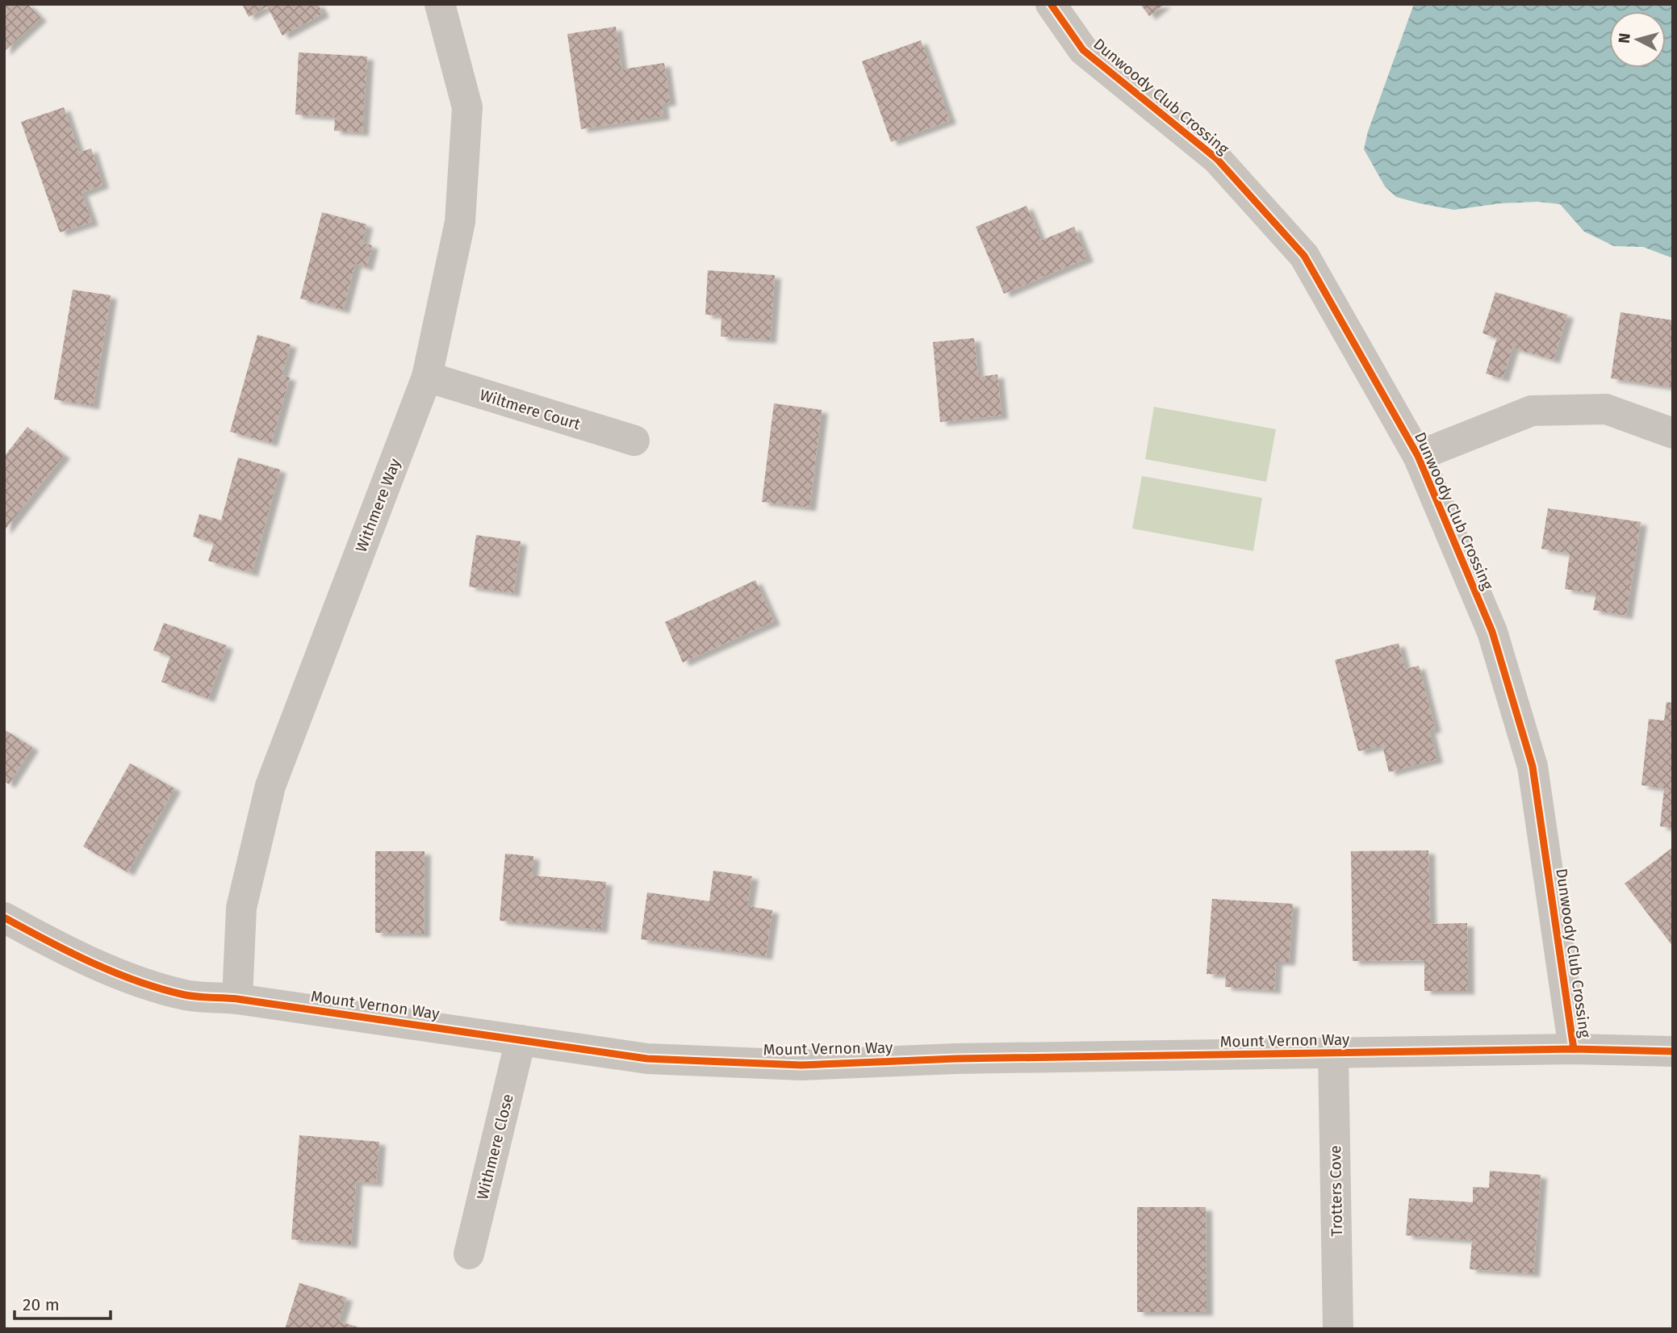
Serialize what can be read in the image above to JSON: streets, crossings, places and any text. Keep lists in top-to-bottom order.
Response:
{
  "streets": {
    "street": [
      "Dunwoody Club Crossing",
      "Wiltmere Court",
      "Withmere Way",
      "Mount Vernon Way",
      "Withmere Close",
      "Trotters Cove"
    ]
  },
  "crossings": [
    ["Dunwoody Club Crossing", "Mount Vernon Way"],
    ["Wiltmere Court", "Withmere Way"],
    ["Withmere Way", "Mount Vernon Way"],
    ["Mount Vernon Way", "Withmere Close"],
    ["Mount Vernon Way", "Trotters Cove"]
  ],
  "scale_bar": "20 m",
  "north": "left"
}
